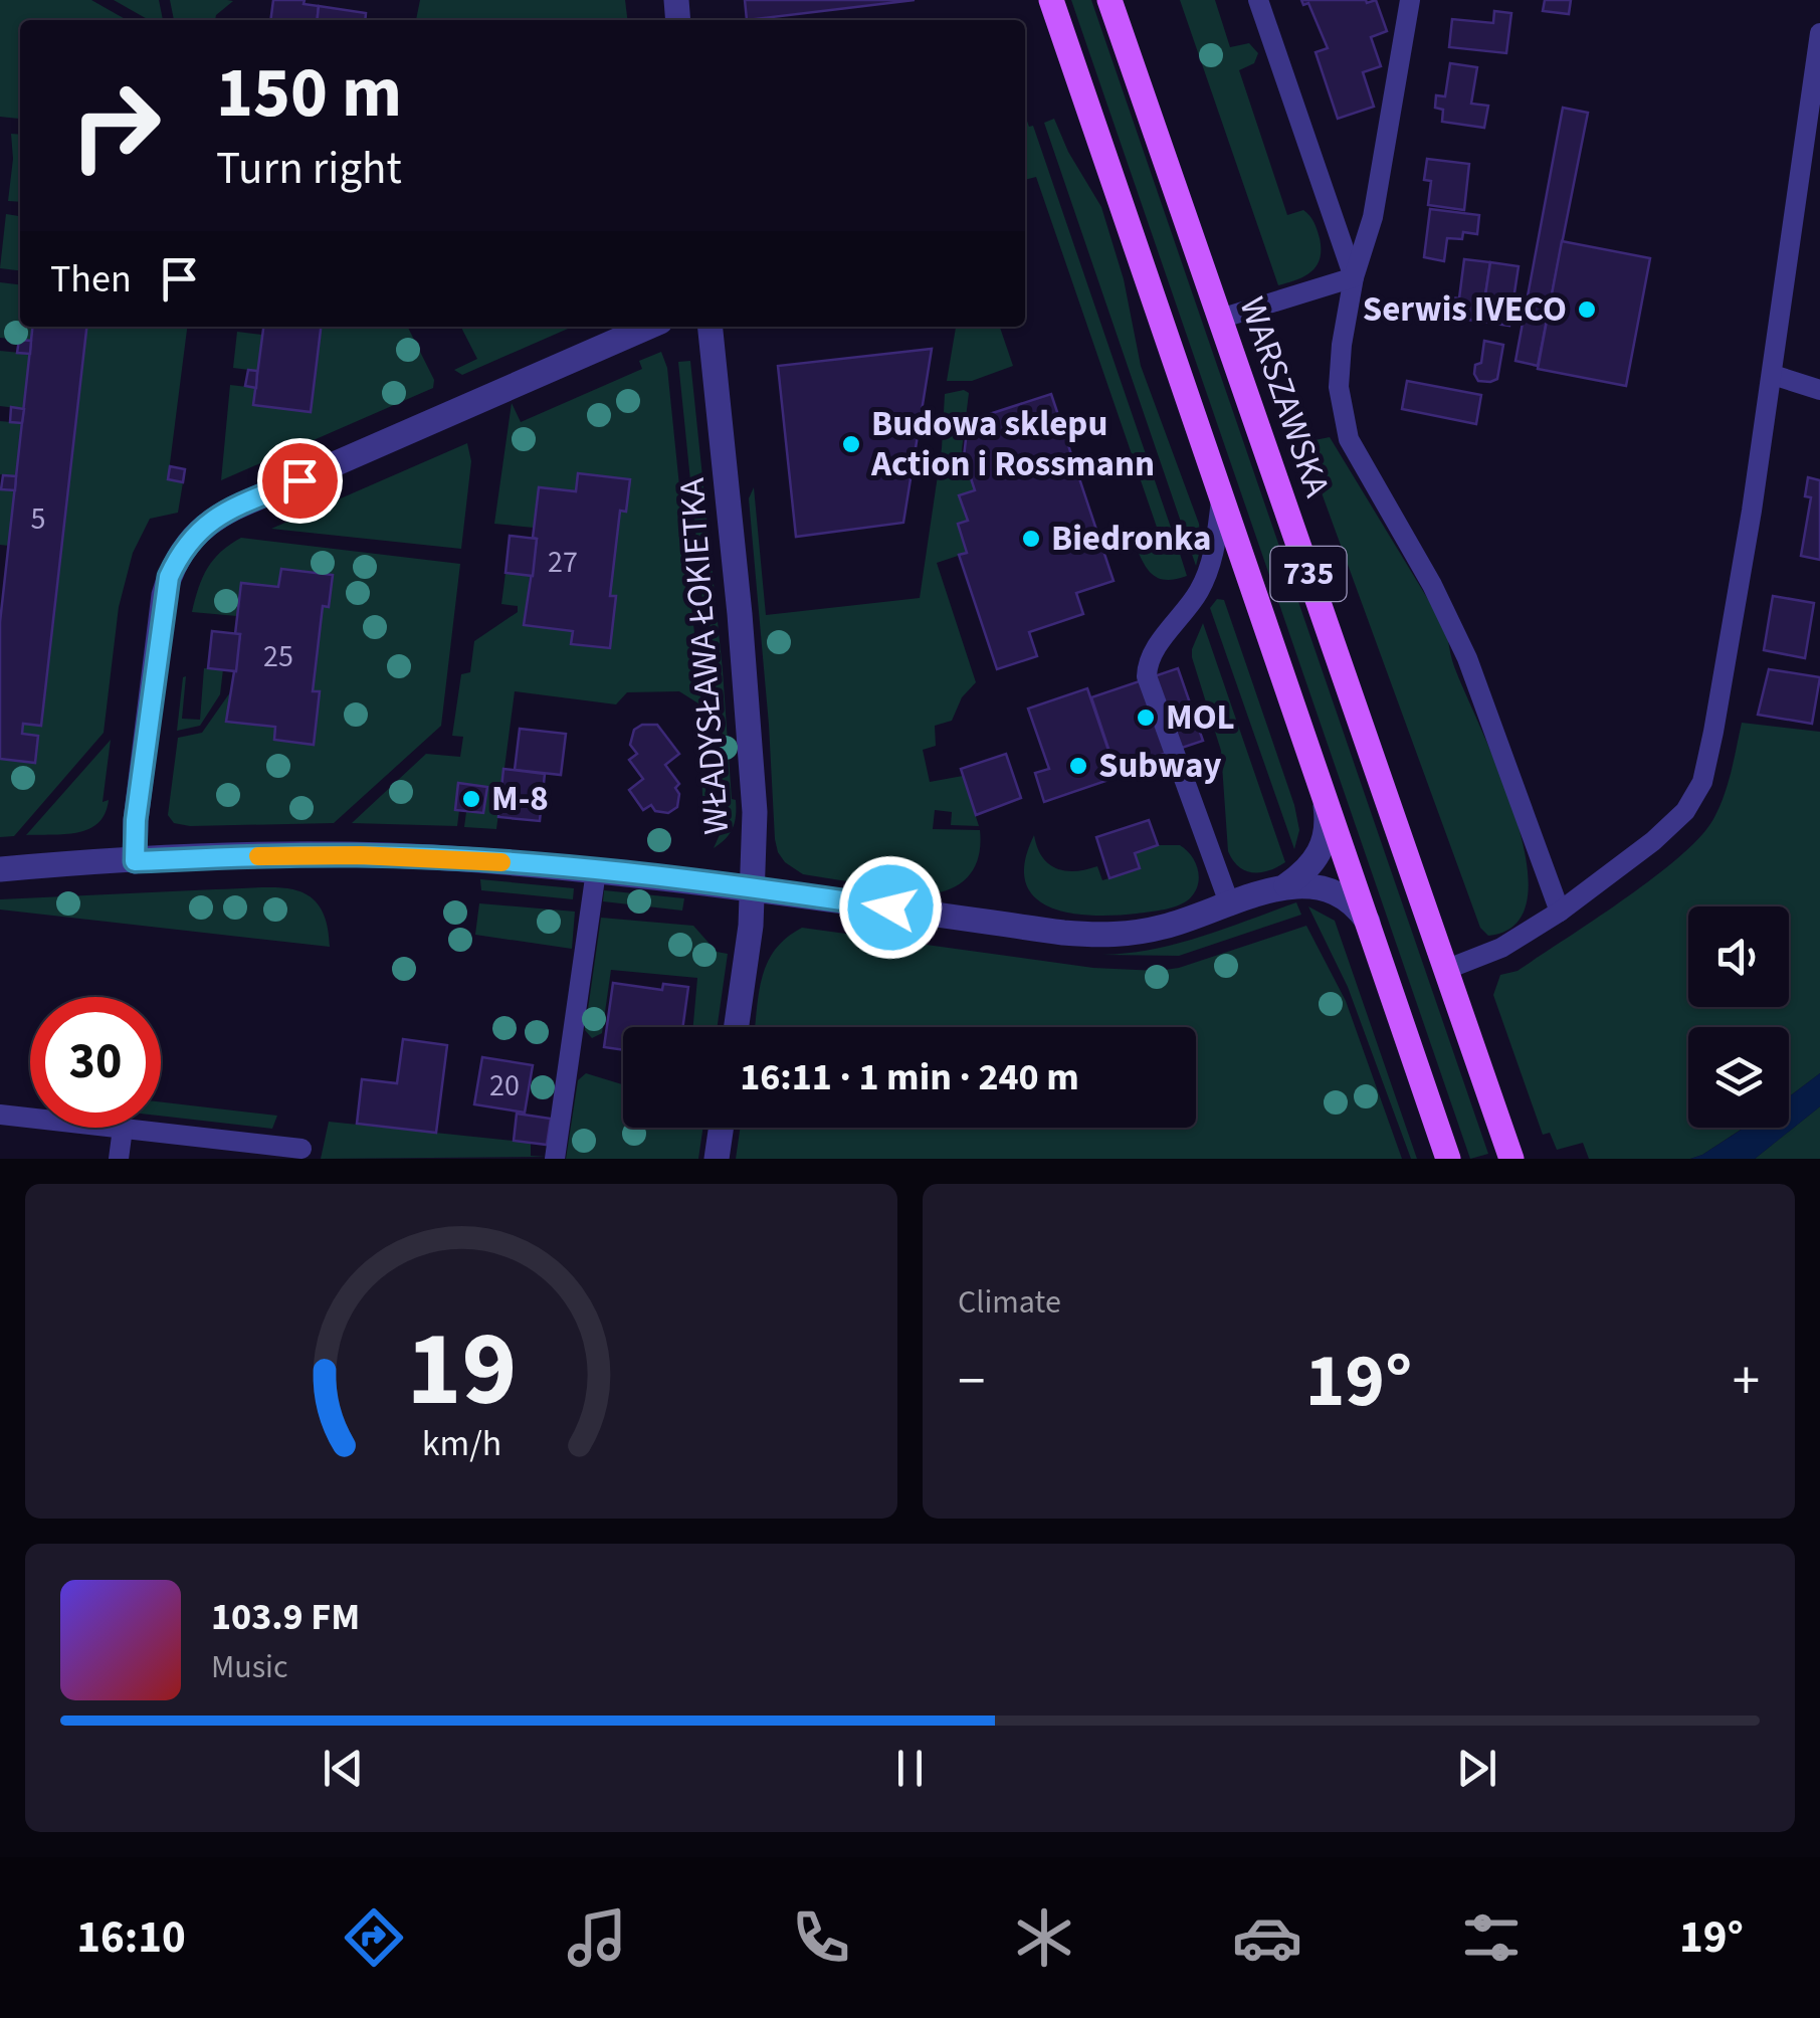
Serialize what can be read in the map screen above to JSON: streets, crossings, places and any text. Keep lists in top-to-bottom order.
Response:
{
  "streets": {
    "main road": ["WARSZAWSKA", "735"],
    "street": ["WŁADYSŁAWA ŁOKIETKA"]
  },
  "places": [
    "Serwis IVECO",
    "Budowa sklepu Action i Rossmann",
    "Biedronka",
    "MOL",
    "Subway",
    "M-8"
  ],
  "house_numbers": [
    "5",
    "27",
    "25",
    "20"
  ],
  "page": {
    "turn": ["150 m", "Turn right"],
    "then": "Then",
    "limit": "30",
    "trip": "16:11 · 1 min · 240 m",
    "tile": "Climate",
    "heat": ["−", "19°", "+"],
    "song": ["103.9 FM", "Music"],
    "tabs": ["16:10", "19°"],
    "gauge": ["19", "km/h"]
  }
}
